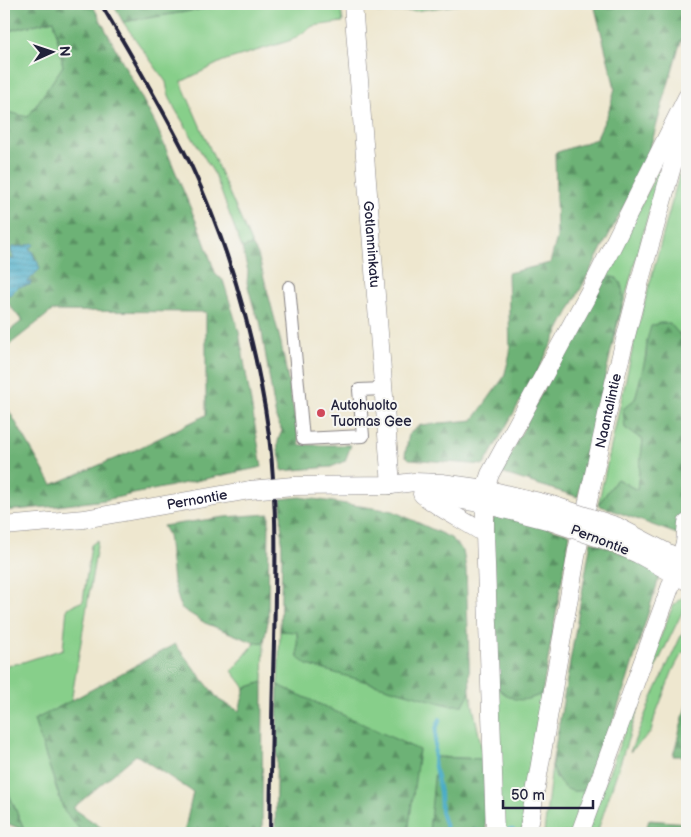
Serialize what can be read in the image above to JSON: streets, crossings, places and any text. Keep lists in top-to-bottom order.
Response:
{
  "streets": {
    "main road": ["Gotlanninkatu", "Naantalintie", "Pernontie"]
  },
  "crossings": [
    ["Gotlanninkatu", "Pernontie"]
  ],
  "places": ["Autohuolto Tuomas Gee"],
  "scale_bar": "50 m",
  "north": "right"
}
